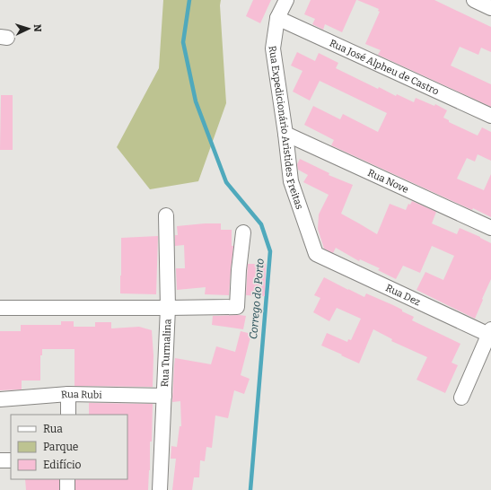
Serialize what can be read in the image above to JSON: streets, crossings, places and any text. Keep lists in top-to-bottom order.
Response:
{
  "streets": {
    "street": [
      "Rua José Alpheu de Castro",
      "Rua Expedicionário Aristides Freitas",
      "Rua Nove",
      "Rua Dez",
      "Rua Turmalina",
      "Rua Rubi"
    ]
  },
  "crossings": [
    ["Rua José Alpheu de Castro", "Rua Expedicionário Aristides Freitas"],
    ["Rua Expedicionário Aristides Freitas", "Rua Nove"],
    ["Rua Expedicionário Aristides Freitas", "Rua Dez"],
    ["Rua Turmalina", "Rua Rubi"]
  ],
  "water": ["Corrego do Porto"],
  "legend": ["Rua", "Parque", "Edifício"],
  "north": "right"
}
